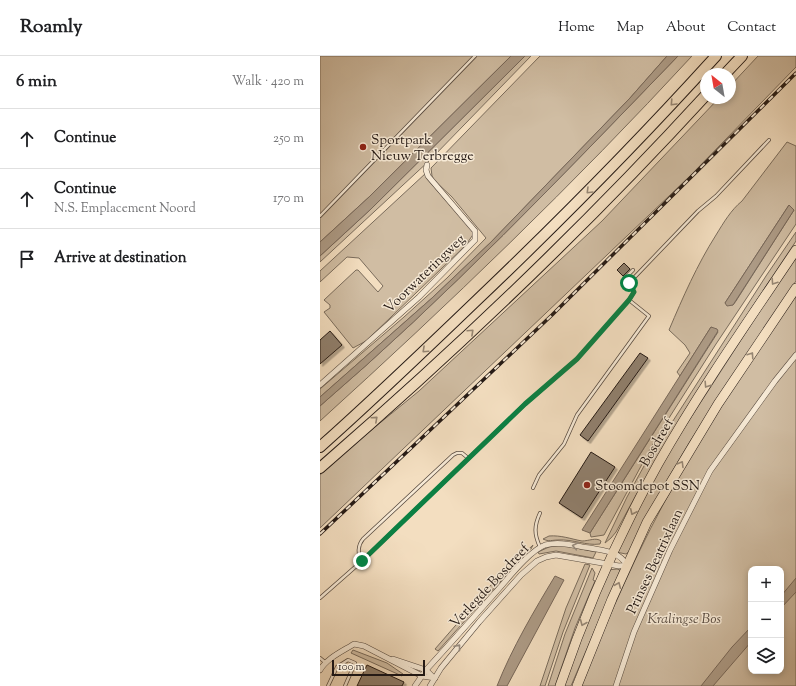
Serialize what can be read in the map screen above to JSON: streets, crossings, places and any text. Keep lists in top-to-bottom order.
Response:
{
  "streets": {
    "highway": ["Bosdreef"],
    "street": ["Voorwateringweg", "Prinses Beatrixlaan", "Verlegde Bosdreef"]
  },
  "crossings": [
    ["Bosdreef", "Verlegde Bosdreef"]
  ],
  "parks": ["Kralingse Bos"],
  "places": ["Sportpark Nieuw Terbregge", "Stoomdepot SSN"],
  "scale_bar": "100 m",
  "north": "top left",
  "page": {
    "header": "Roamly",
    "nav": [
      "Home",
      "Map",
      "About",
      "Contact"
    ],
    "heading": ["6 min", "Walk · 420 m"],
    "list": [
      ["Continue", "250 m"],
      ["Continue", "N.S. Emplacement Noord", "170 m"],
      "Arrive at destination"
    ],
    "map_buttons": ["+", "−"],
    "scale": "100 m"
  }
}
